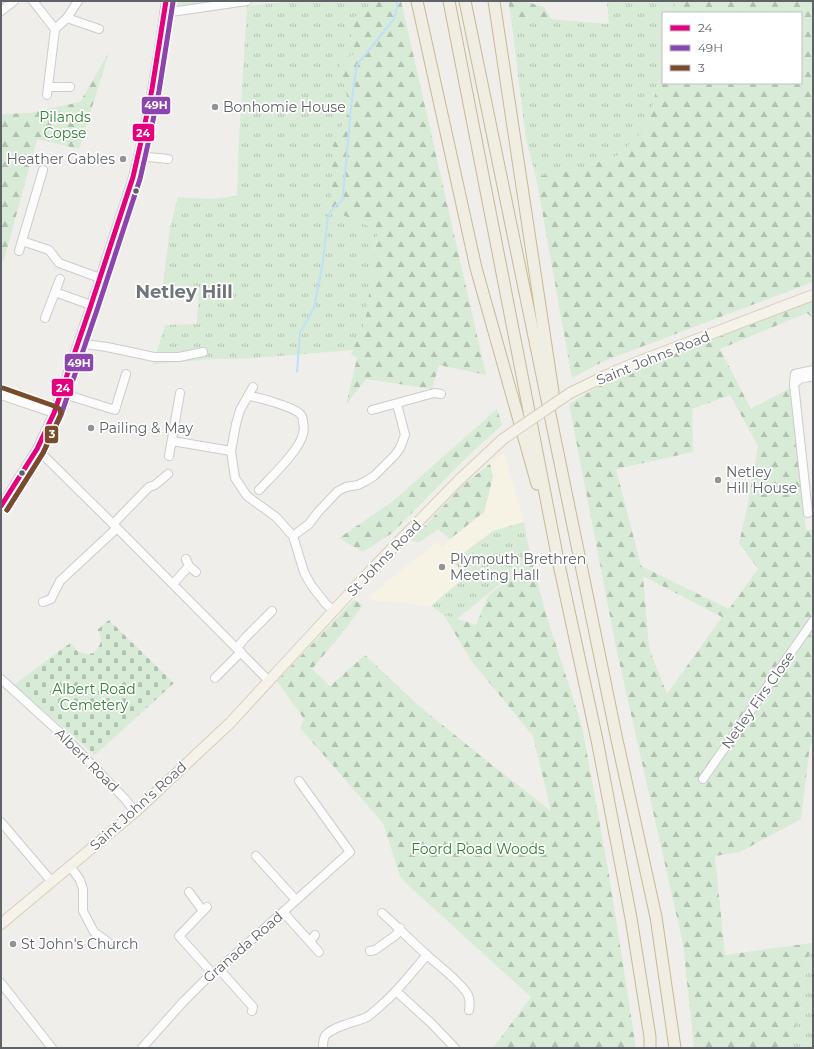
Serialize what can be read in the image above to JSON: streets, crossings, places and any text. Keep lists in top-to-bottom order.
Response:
{
  "streets": {
    "main road": ["Saint Johns Road", "St Johns Road", "Saint John's Road"],
    "street": ["Netley Firs Close", "Albert Road", "Granada Road"]
  },
  "crossings": [
    ["Saint Johns Road", "St Johns Road"],
    ["St Johns Road", "Saint John's Road"],
    ["Albert Road", "Saint John's Road"]
  ],
  "districts": ["Netley Hill"],
  "parks": ["Pilands Copse", "Albert Road Cemetery", "Foord Road Woods"],
  "places": [
    "Bonhomie House",
    "Heather Gables",
    "Pailing & May",
    "Netley Hill House",
    "Plymouth Brethren Meeting Hall",
    "St John's Church"
  ],
  "lines": ["transit line 24", "transit line 49H", "transit line 3"],
  "legend": ["24", "49H", "3"]
}
